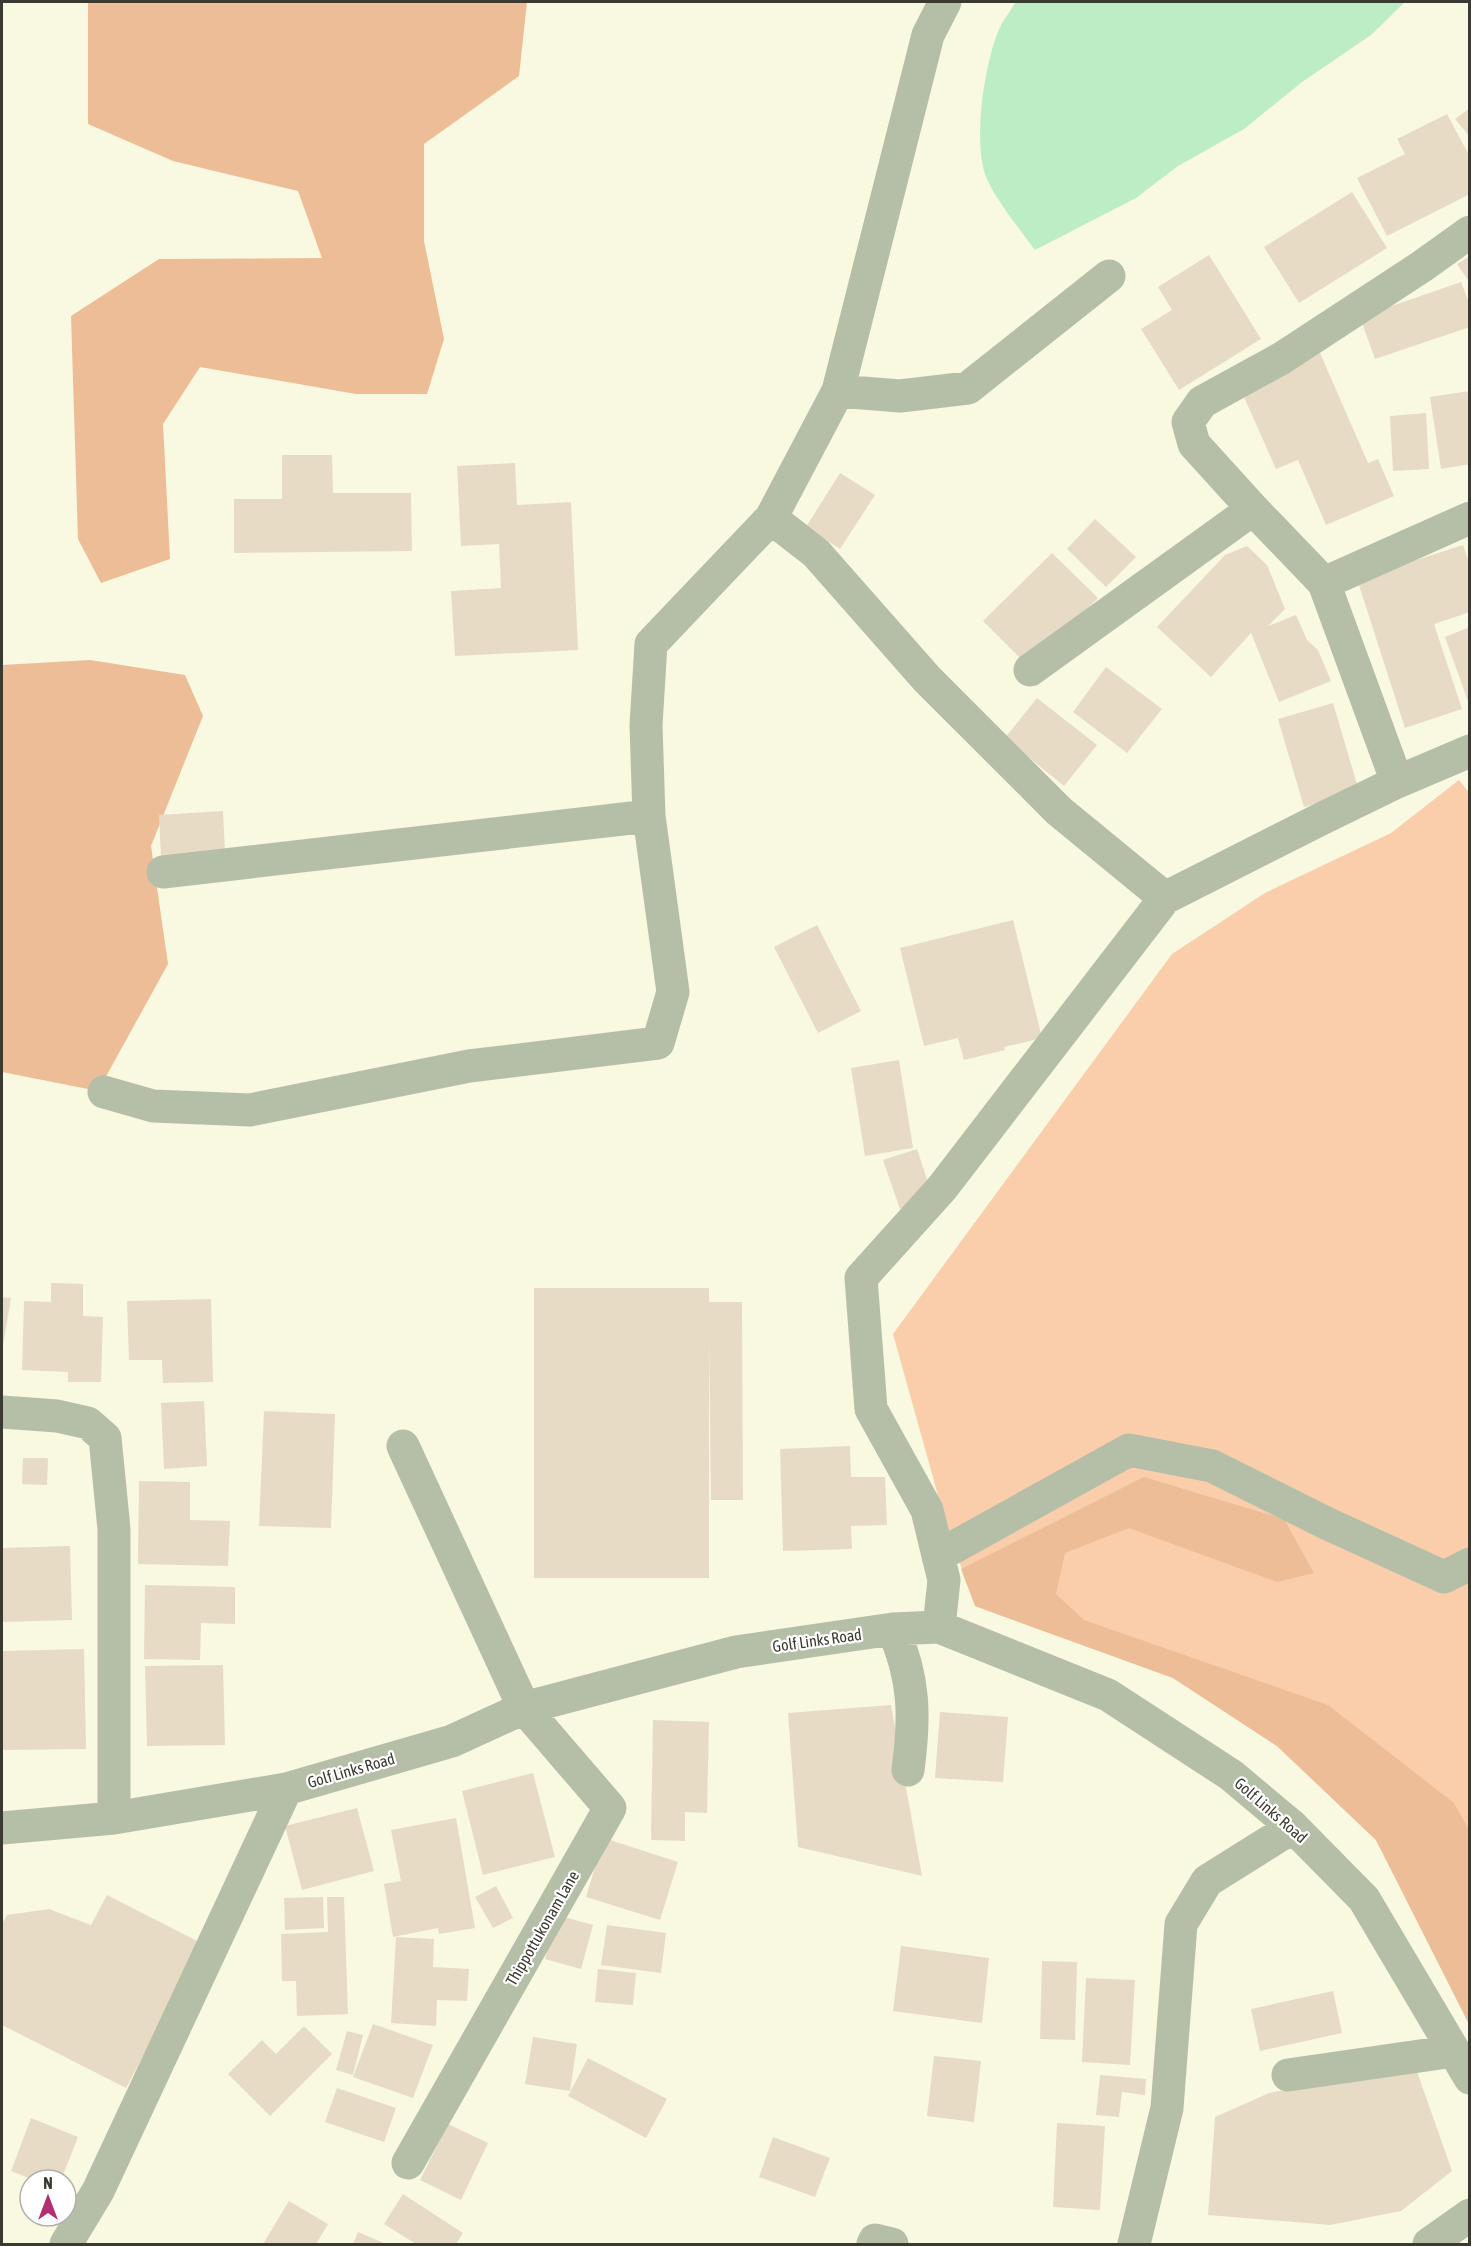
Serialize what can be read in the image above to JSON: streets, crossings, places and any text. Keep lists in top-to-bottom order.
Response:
{
  "streets": {
    "street": ["Golf Links Road", "Thippottukonam Lane"]
  },
  "crossings": [
    ["Golf Links Road", "Thippottukonam Lane"]
  ],
  "north": "top"
}
